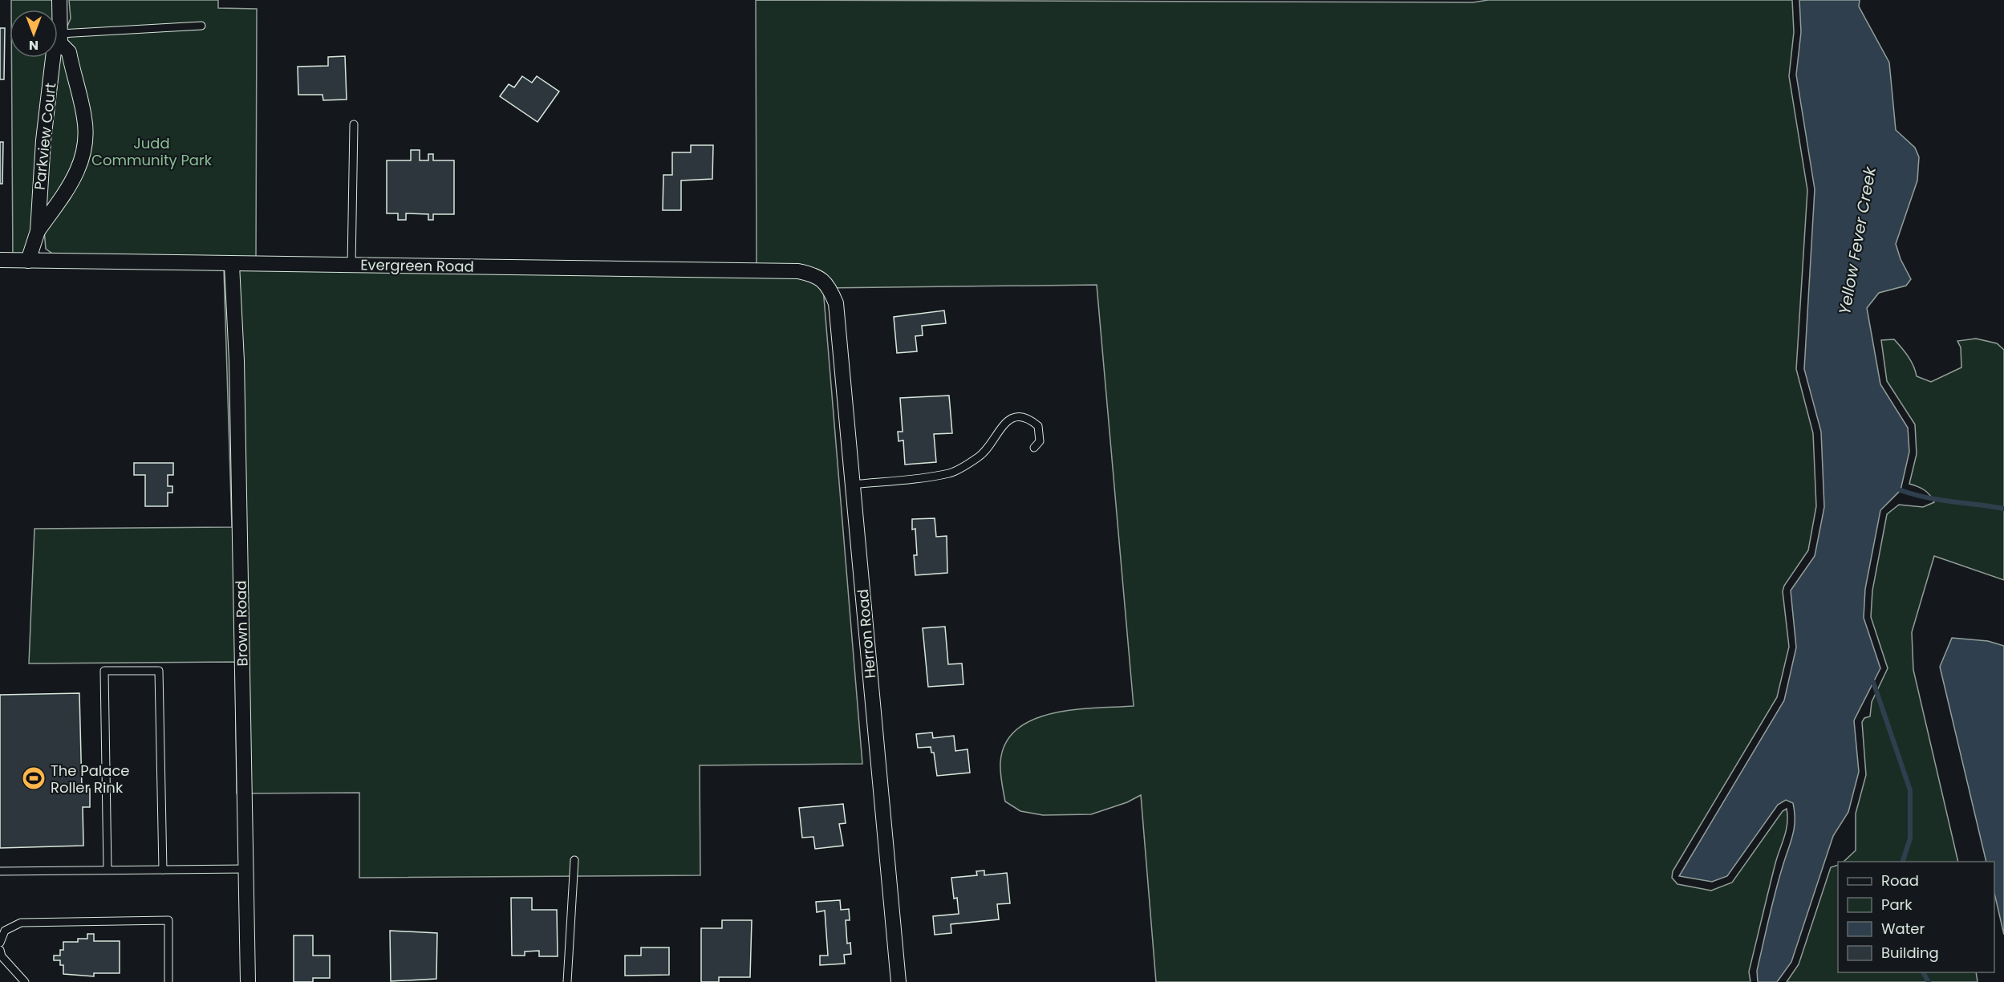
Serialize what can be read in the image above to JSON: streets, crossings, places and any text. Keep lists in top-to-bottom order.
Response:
{
  "streets": {
    "street": [
      "Parkview Court",
      "Evergreen Road",
      "Brown Road",
      "Herron Road"
    ]
  },
  "crossings": [
    ["Parkview Court", "Evergreen Road"],
    ["Evergreen Road", "Brown Road"],
    ["Evergreen Road", "Herron Road"]
  ],
  "water": ["Yellow Fever Creek"],
  "parks": ["Judd Community Park"],
  "places": {
    "sports": ["The Palace Roller Rink"]
  },
  "legend": [
    "Road",
    "Park",
    "Water",
    "Building"
  ],
  "north": "bottom"
}
